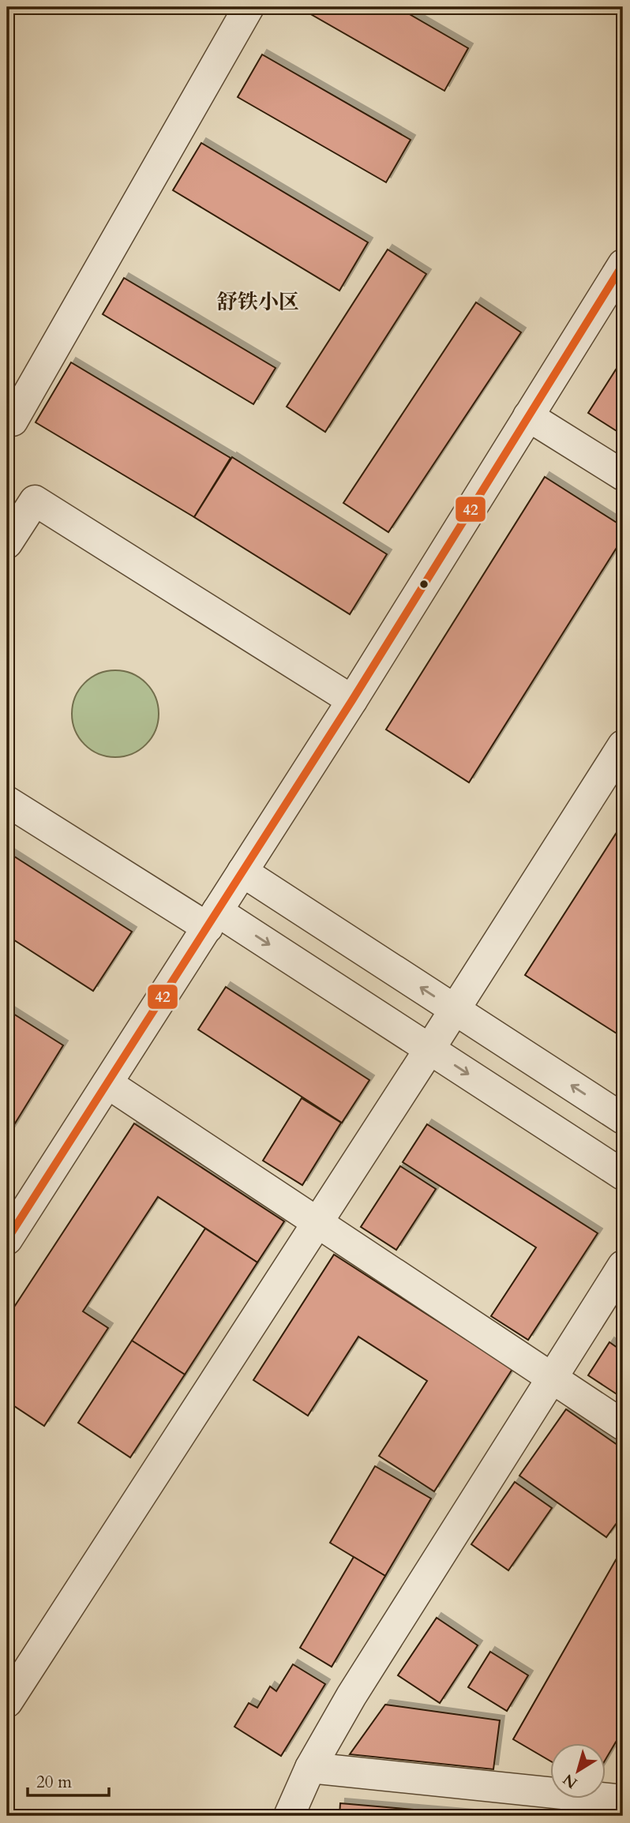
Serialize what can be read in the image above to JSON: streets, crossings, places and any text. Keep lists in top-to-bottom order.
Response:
{
  "districts": ["舒铁小区"],
  "lines": ["transit line 42"],
  "scale_bar": "20 m",
  "north": "bottom left"
}
